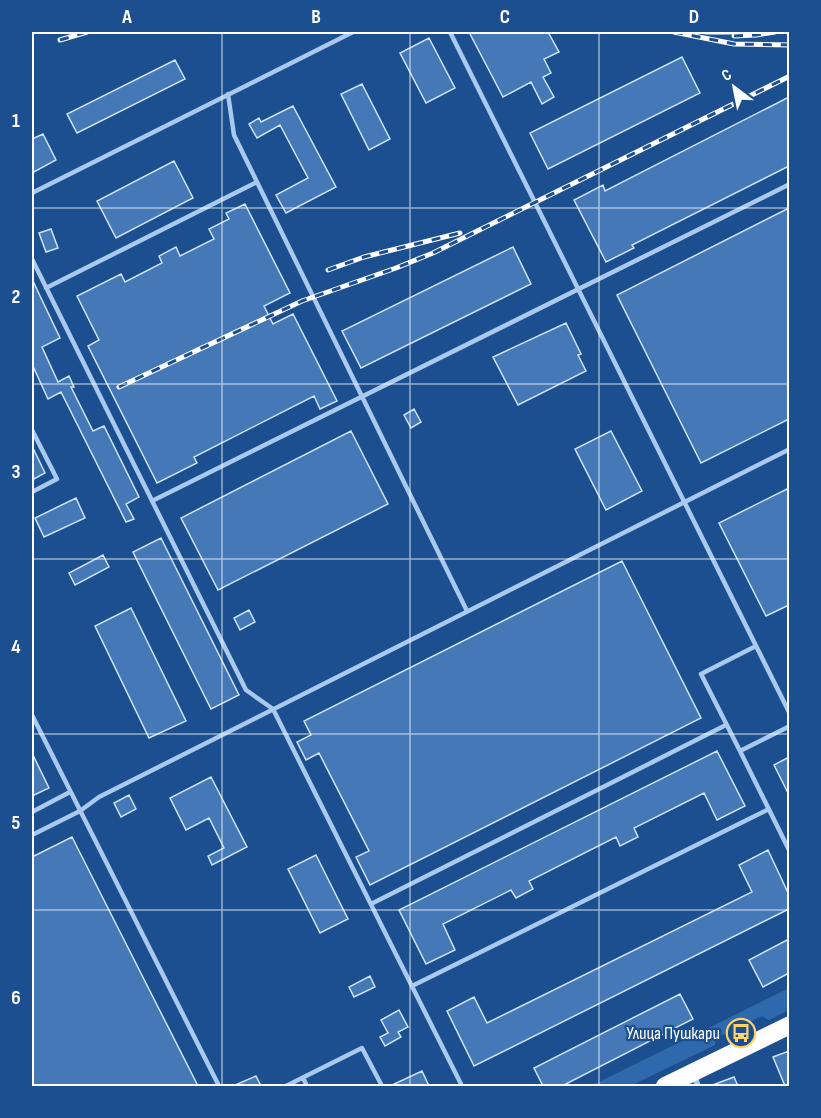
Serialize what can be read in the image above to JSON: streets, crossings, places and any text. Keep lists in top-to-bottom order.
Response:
{
  "places": {
    "bus stop": ["Улица Пушкари"]
  },
  "north": "top left",
  "grid": {
    "columns": [
      "A",
      "B",
      "C",
      "D"
    ],
    "rows": [
      "1",
      "2",
      "3",
      "4",
      "5",
      "6"
    ]
  }
}
